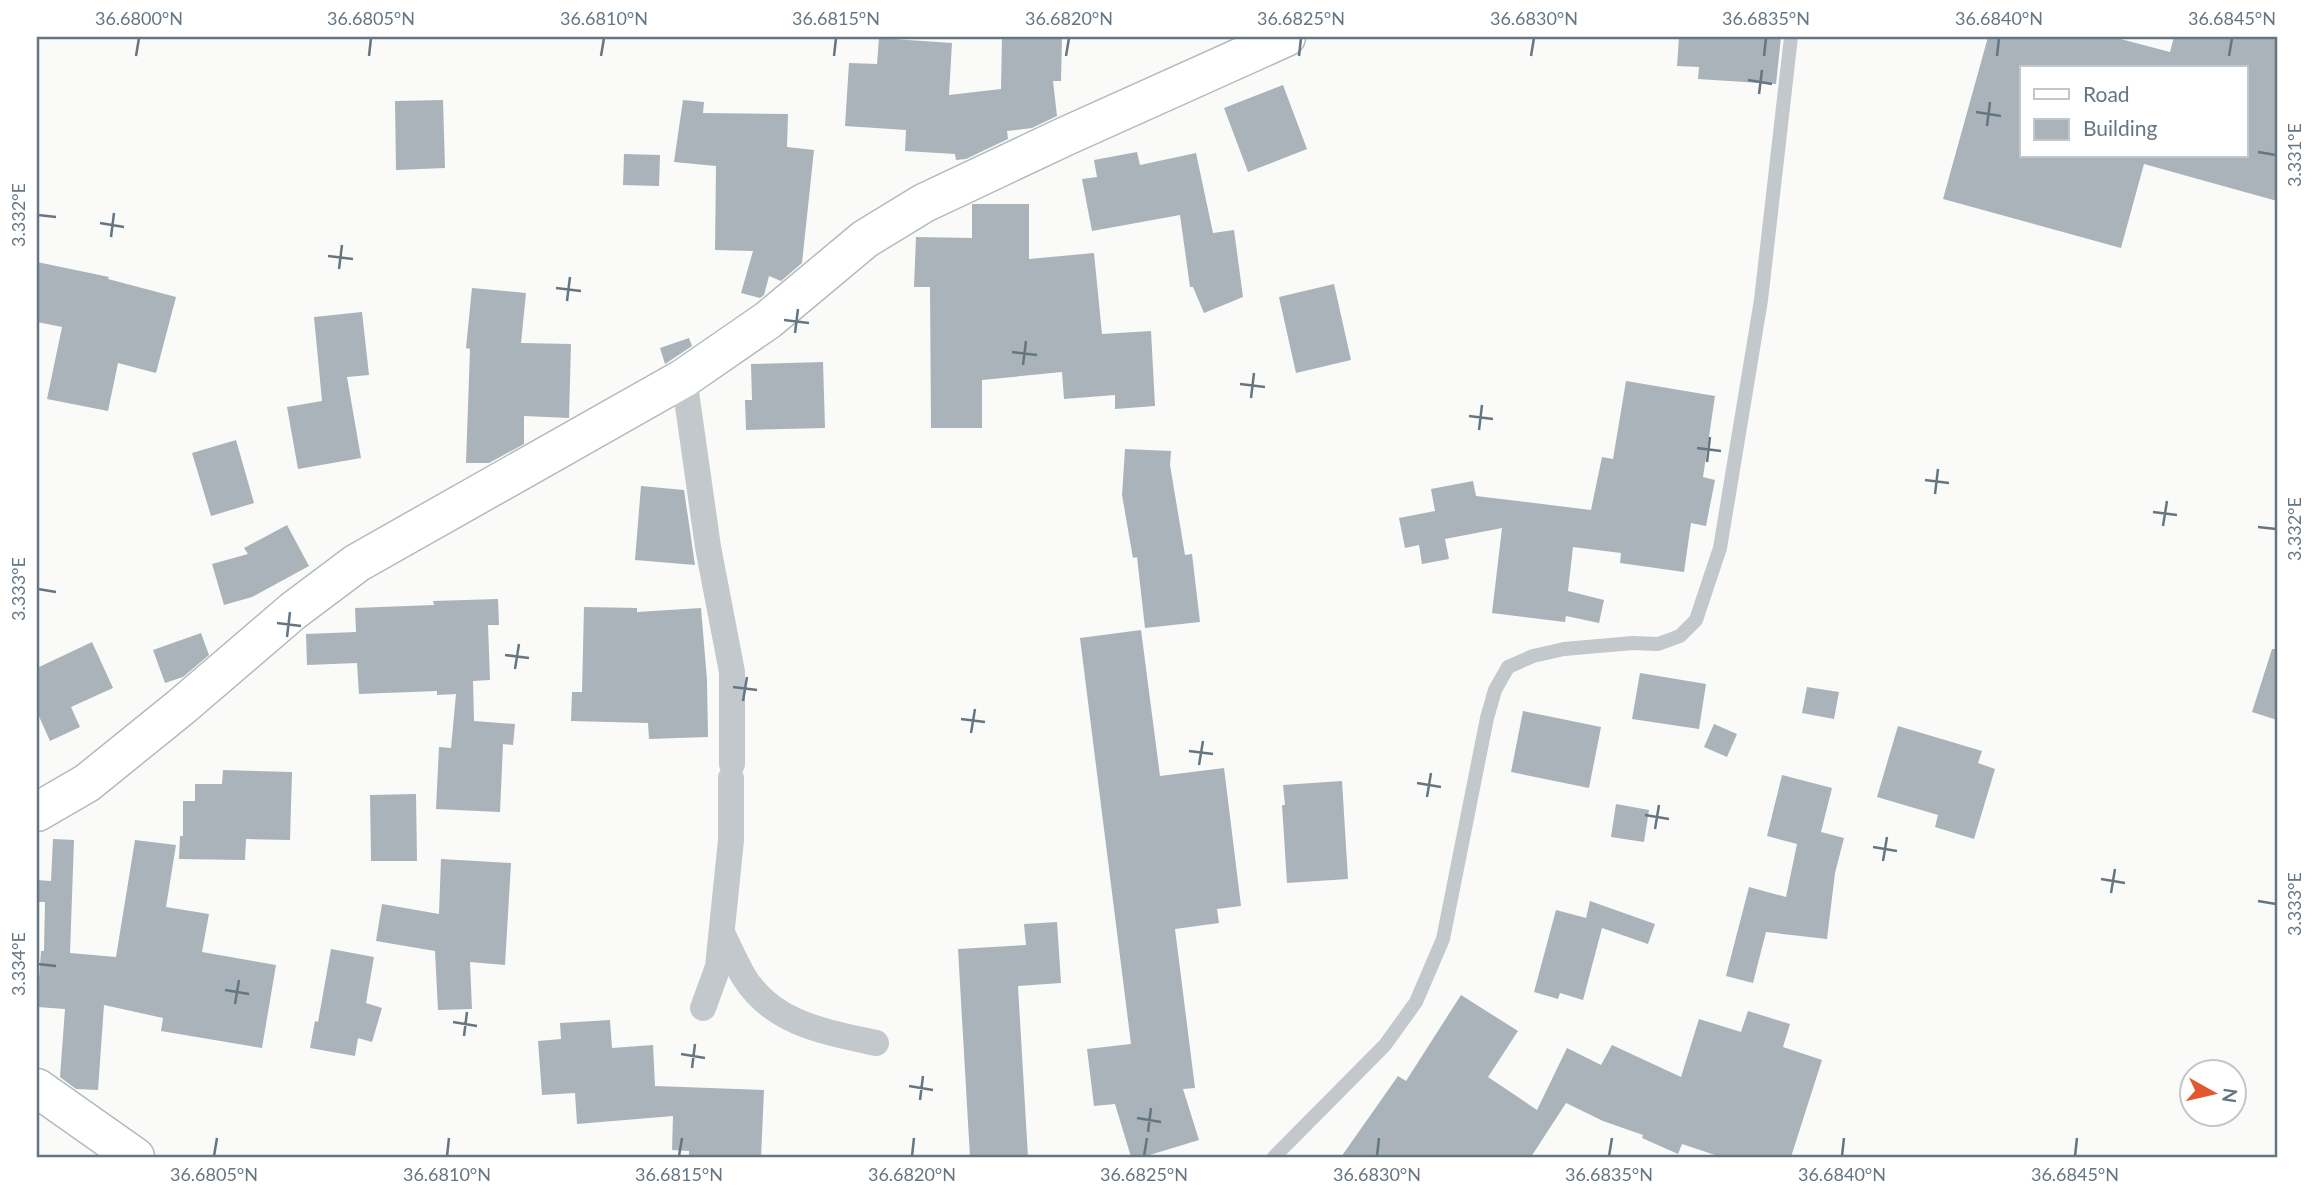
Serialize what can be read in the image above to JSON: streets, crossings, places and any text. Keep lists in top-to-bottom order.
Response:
{
  "legend": ["Road", "Building"],
  "north": "right",
  "coordinates": [
    "36.6800°N",
    "36.6805°N",
    "36.6810°N",
    "36.6815°N",
    "36.6820°N",
    "36.6825°N",
    "36.6830°N",
    "36.6835°N",
    "36.6840°N",
    "36.6845°N",
    "3.331°E",
    "3.332°E",
    "3.333°E",
    "3.334°E"
  ]
}
